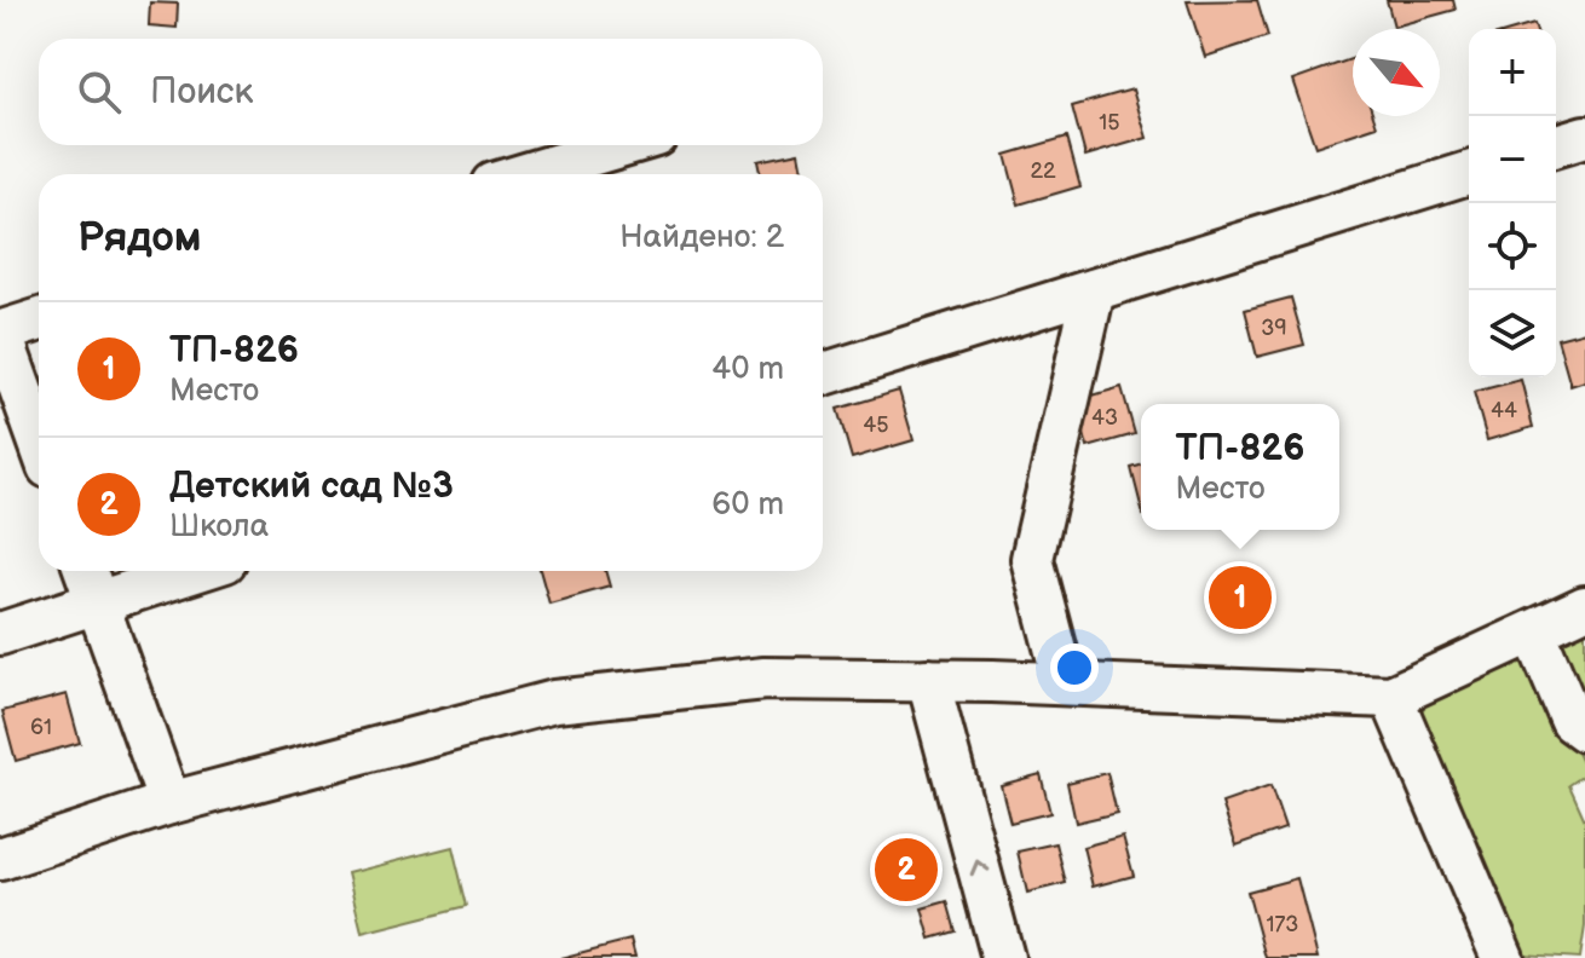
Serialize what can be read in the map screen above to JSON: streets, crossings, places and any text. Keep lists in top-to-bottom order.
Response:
{
  "house_numbers": [
    "15",
    "22",
    "39",
    "44",
    "43",
    "45",
    "61",
    "173"
  ],
  "north": "bottom right",
  "page": {
    "map_buttons": ["+", "−"],
    "search": "Поиск",
    "heading": ["Рядом", "Найдено: 2"],
    "list": [
      {
        "mark": "1",
        "name": "ТП-826",
        "note": "Место",
        "value": "40 m"
      },
      {
        "mark": "2",
        "name": "Детский сад №3",
        "note": "Школа",
        "value": "60 m"
      }
    ],
    "popup": ["ТП-826", "Место"],
    "pins": ["1", "2"]
  }
}
